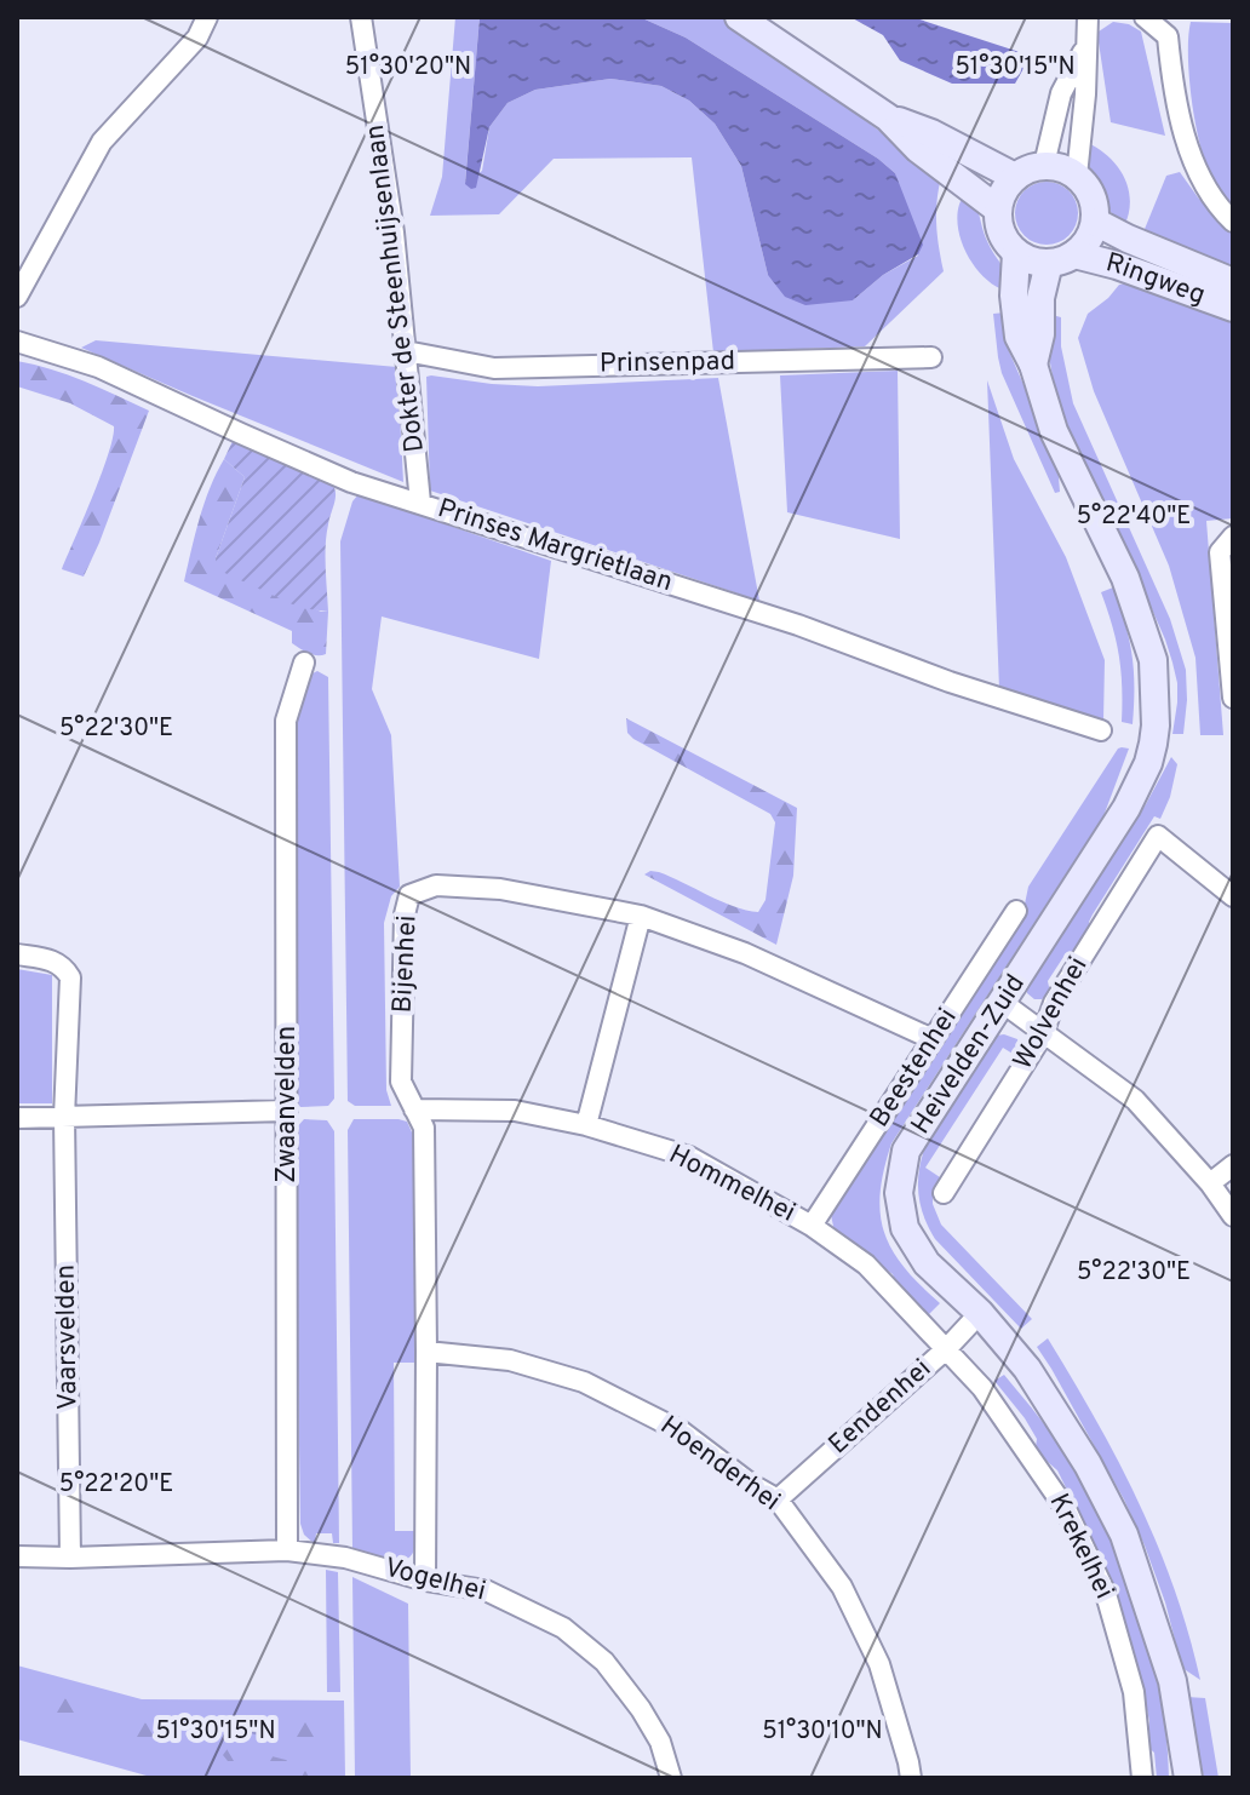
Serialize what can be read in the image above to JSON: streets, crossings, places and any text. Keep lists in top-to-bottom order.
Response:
{
  "streets": {
    "street": [
      "Ringweg",
      "Dokter de Steenhuijsenlaan",
      "Prinsenpad",
      "Prinses Margrietlaan",
      "Bijenhei",
      "Wolvenhei",
      "Heivelden-Zuid",
      "Beestenhei",
      "Zwaanvelden",
      "Hommelhei",
      "Vaarsvelden",
      "Eendenhei",
      "Hoenderhei",
      "Krekelhei",
      "Vogelhei"
    ]
  },
  "crossings": [
    ["Ringweg", "Heivelden-Zuid"],
    ["Dokter de Steenhuijsenlaan", "Prinsenpad"],
    ["Dokter de Steenhuijsenlaan", "Prinses Margrietlaan"],
    ["Bijenhei", "Beestenhei"],
    ["Bijenhei", "Hommelhei"],
    ["Bijenhei", "Hoenderhei"],
    ["Bijenhei", "Vogelhei"],
    ["Heivelden-Zuid", "Eendenhei"],
    ["Beestenhei", "Hommelhei"],
    ["Zwaanvelden", "Vogelhei"],
    ["Hommelhei", "Eendenhei"],
    ["Hommelhei", "Krekelhei"],
    ["Vaarsvelden", "Vogelhei"],
    ["Eendenhei", "Hoenderhei"],
    ["Eendenhei", "Krekelhei"]
  ],
  "coordinates": [
    "51°30'20\"N",
    "51°30'15\"N",
    "5°22'40\"E",
    "5°22'30\"E",
    "5°22'20\"E",
    "51°30'10\"N"
  ]
}
